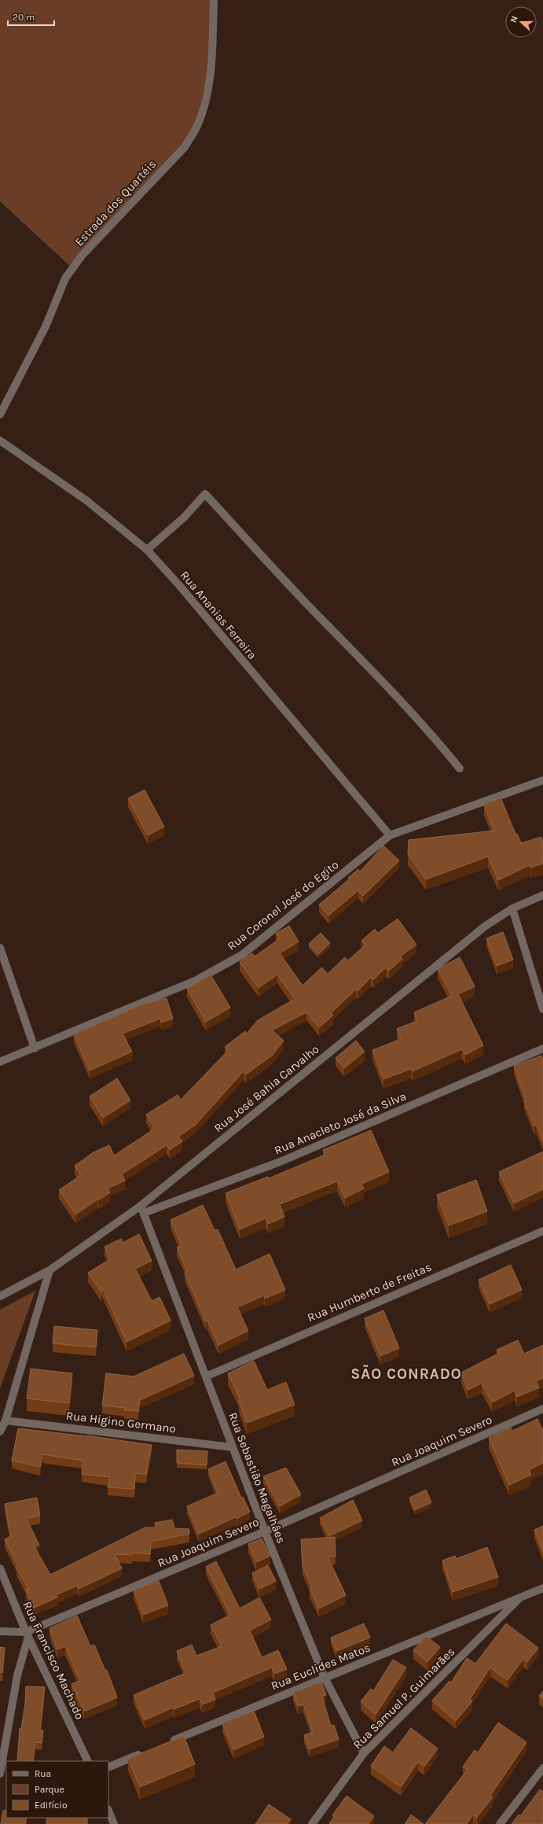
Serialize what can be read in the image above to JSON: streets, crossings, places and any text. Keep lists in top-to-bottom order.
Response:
{
  "streets": {
    "street": [
      "Estrada dos Quartéis",
      "Rua Ananias Ferreira",
      "Rua Coronel José do Egito",
      "Rua José Bahia Carvalho",
      "Rua Anacleto José da Silva",
      "Rua Humberto de Freitas",
      "Rua Higino Germano",
      "Rua Joaquim Severo",
      "Rua Sebastião Magalhâes",
      "Rua Francisco Machado",
      "Rua Euclides Matos",
      "Rua Samuel P. Guimarães"
    ]
  },
  "crossings": [
    ["Rua Ananias Ferreira", "Rua Coronel José do Egito"],
    ["Rua José Bahia Carvalho", "Rua Anacleto José da Silva"],
    ["Rua José Bahia Carvalho", "Rua Sebastião Magalhâes"],
    ["Rua Anacleto José da Silva", "Rua Sebastião Magalhâes"],
    ["Rua Humberto de Freitas", "Rua Sebastião Magalhâes"],
    ["Rua Higino Germano", "Rua Sebastião Magalhâes"],
    ["Rua Joaquim Severo", "Rua Sebastião Magalhâes"],
    ["Rua Joaquim Severo", "Rua Francisco Machado"],
    ["Rua Sebastião Magalhâes", "Rua Euclides Matos"],
    ["Rua Sebastião Magalhâes", "Rua Samuel P. Guimarães"],
    ["Rua Euclides Matos", "Rua Samuel P. Guimarães"]
  ],
  "districts": ["SÃO CONRADO"],
  "legend": ["Rua", "Parque", "Edifício"],
  "scale_bar": "20 m",
  "north": "left"
}
